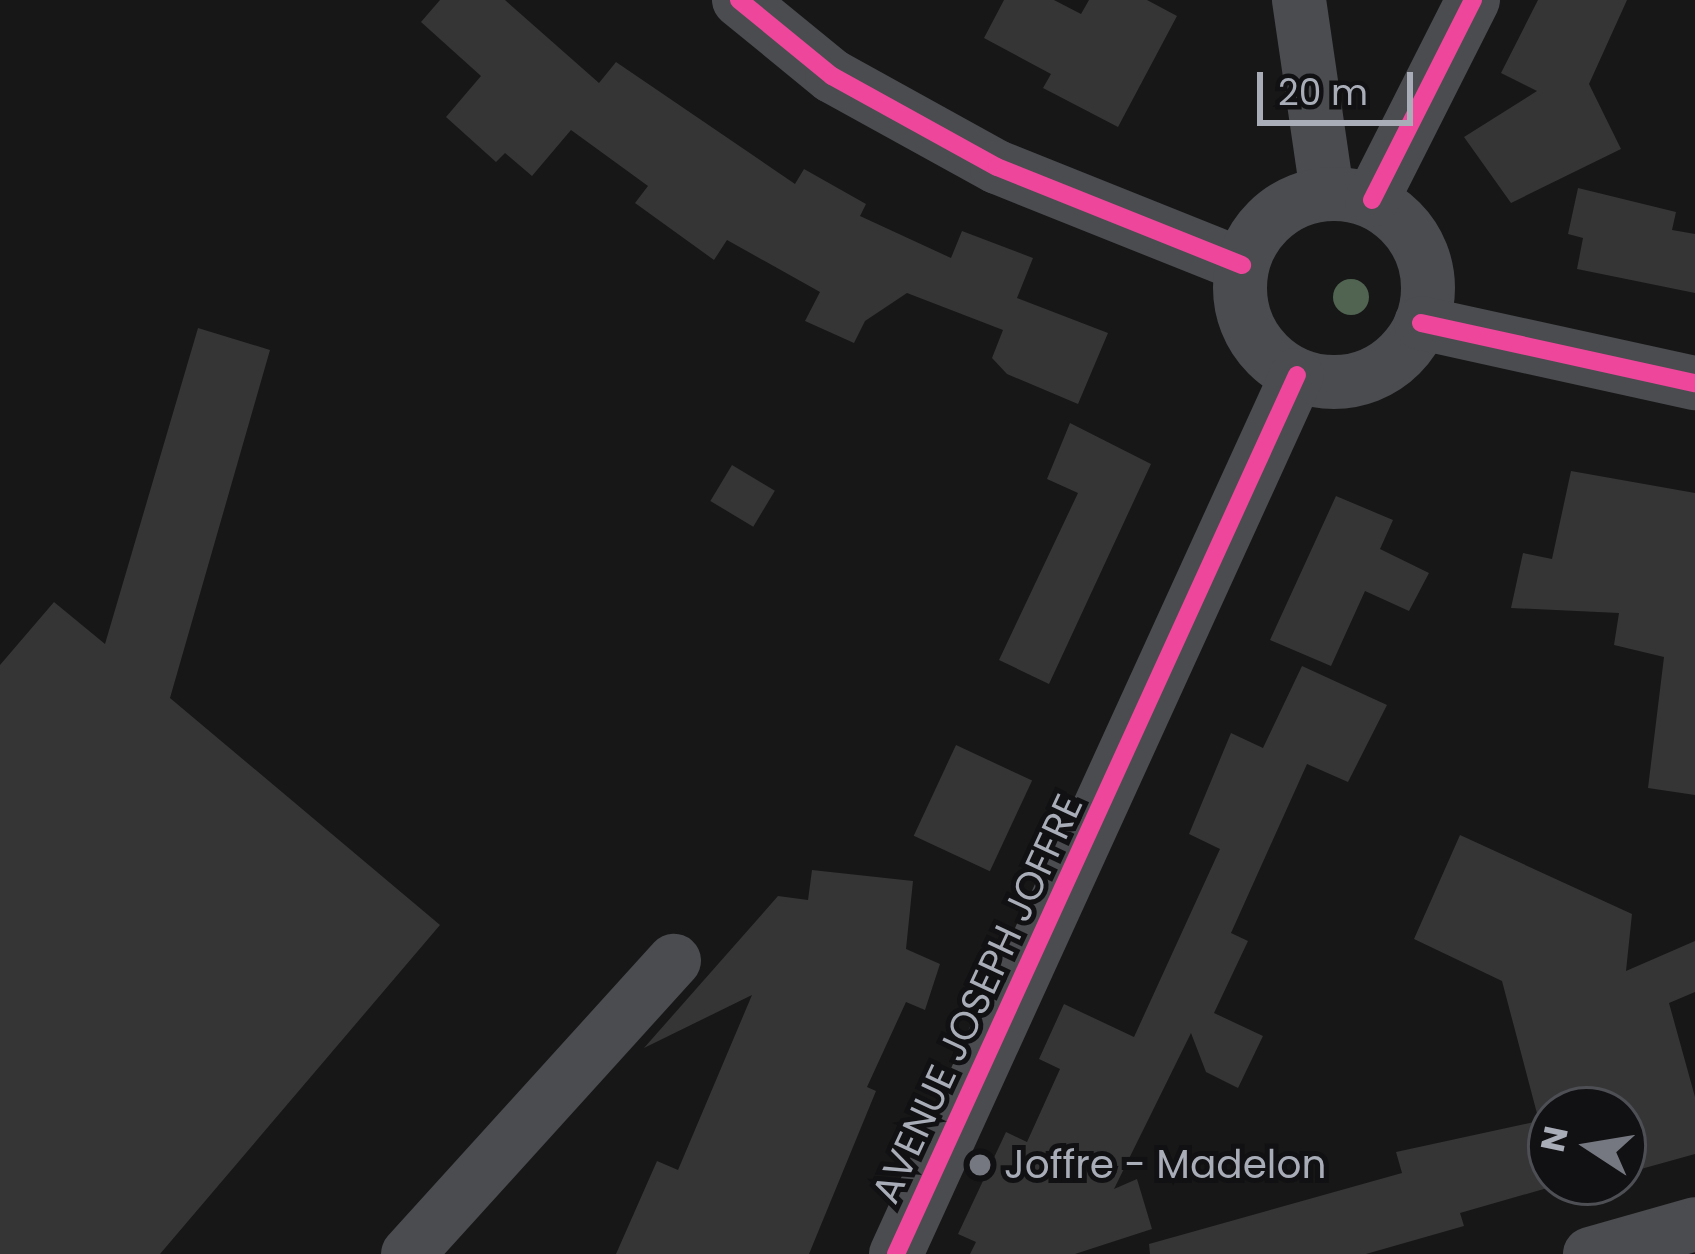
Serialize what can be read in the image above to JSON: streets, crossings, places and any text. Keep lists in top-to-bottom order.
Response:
{
  "streets": {
    "street": ["AVENUE JOSEPH JOFFRE"]
  },
  "places": ["Joffre - Madelon"],
  "scale_bar": "20 m",
  "north": "left"
}
